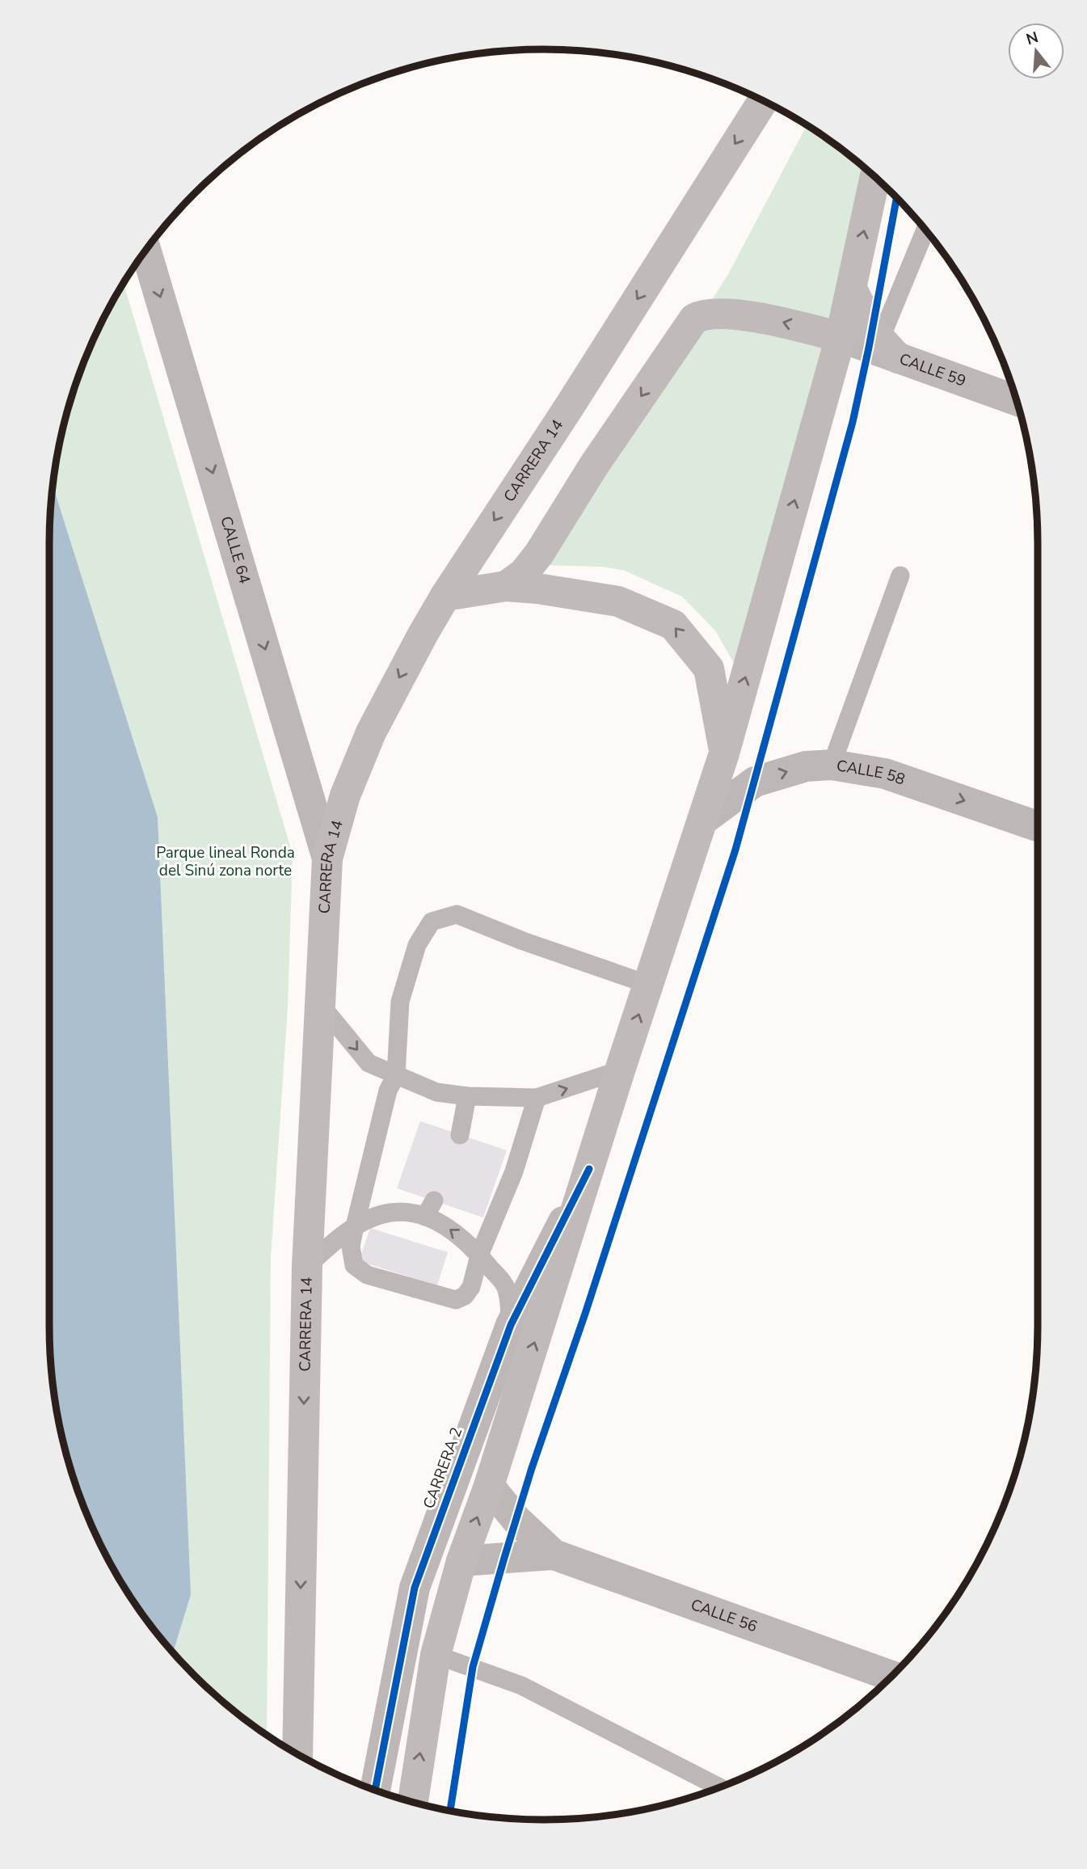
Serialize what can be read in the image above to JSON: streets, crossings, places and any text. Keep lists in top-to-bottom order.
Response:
{
  "streets": {
    "main road": ["CARRERA 14"],
    "street": [
      "CALLE 59",
      "CALLE 64",
      "CALLE 58",
      "CARRERA 2",
      "CALLE 56"
    ]
  },
  "crossings": [
    ["CARRERA 14", "CALLE 64"]
  ],
  "one_way": ["CALLE 64", "CALLE 58"],
  "parks": ["Parque lineal Ronda del Sinú zona norte"],
  "north": "top"
}
